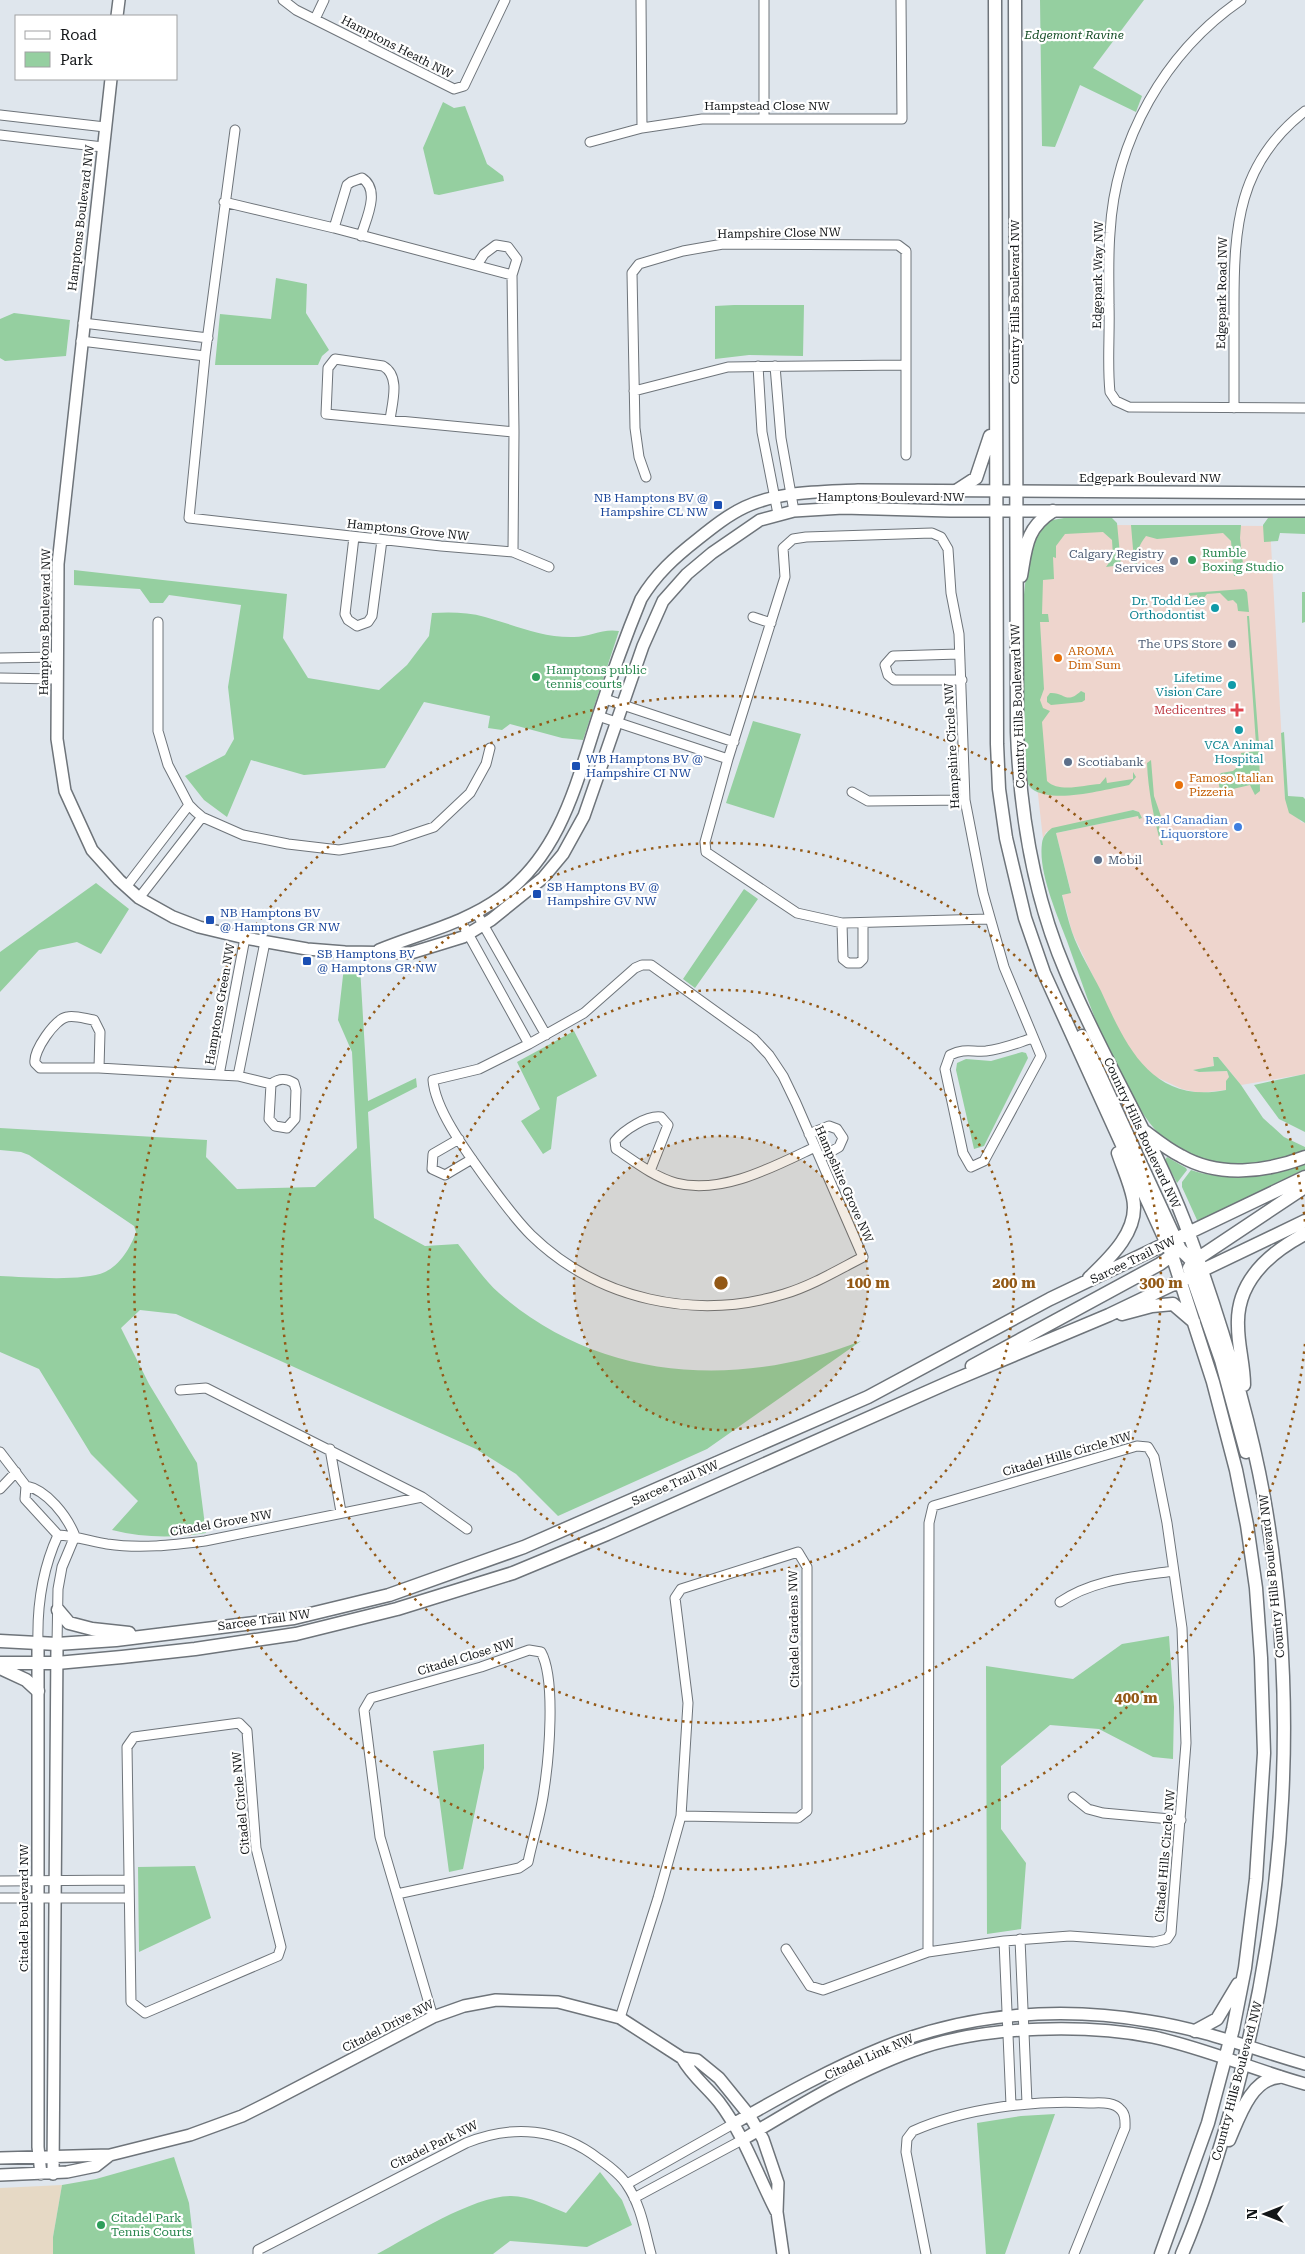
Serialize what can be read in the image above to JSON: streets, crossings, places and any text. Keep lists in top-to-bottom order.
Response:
{
  "streets": {
    "main road": ["Country Hills Boulevard NW", "Sarcee Trail NW"],
    "street": [
      "Hamptons Heath NW",
      "Hampstead Close NW",
      "Hamptons Boulevard NW",
      "Hampshire Close NW",
      "Edgepark Way NW",
      "Edgepark Road NW",
      "Edgepark Boulevard NW",
      "Hamptons Grove NW",
      "Hampshire Circle NW",
      "Hamptons Green NW",
      "Hampshire Grove NW",
      "Citadel Hills Circle NW",
      "Citadel Grove NW",
      "Citadel Gardens NW",
      "Citadel Close NW",
      "Citadel Circle NW",
      "Citadel Boulevard NW",
      "Citadel Drive NW",
      "Citadel Link NW",
      "Citadel Park NW"
    ]
  },
  "crossings": [
    ["Hamptons Boulevard NW", "Country Hills Boulevard NW"],
    ["Hamptons Boulevard NW", "Edgepark Boulevard NW"],
    ["Hamptons Boulevard NW", "Hamptons Green NW"],
    ["Edgepark Way NW", "Edgepark Road NW"],
    ["Country Hills Boulevard NW", "Edgepark Boulevard NW"],
    ["Country Hills Boulevard NW", "Sarcee Trail NW"],
    ["Country Hills Boulevard NW", "Citadel Link NW"],
    ["Sarcee Trail NW", "Citadel Boulevard NW"],
    ["Citadel Gardens NW", "Citadel Drive NW"],
    ["Citadel Close NW", "Citadel Drive NW"],
    ["Citadel Boulevard NW", "Citadel Drive NW"],
    ["Citadel Drive NW", "Citadel Link NW"]
  ],
  "parks": ["Edgemont Ravine"],
  "places": {
    "transit": [
      "NB Hamptons BV @ Hampshire CL NW",
      "WB Hamptons BV @ Hampshire CI NW",
      "SB Hamptons BV @ Hampshire GV NW",
      "NB Hamptons BV @ Hamptons GR NW",
      "SB Hamptons BV @ Hamptons GR NW"
    ],
    "other": [
      "Rumble Boxing Studio",
      "Calgary Registry Services",
      "Dr. Todd Lee Orthodontist",
      "The UPS Store",
      "AROMA Dim Sum",
      "Hamptons public tennis courts",
      "Lifetime Vision Care",
      "VCA Animal Hospital",
      "Scotiabank",
      "Famoso Italian Pizzeria",
      "Real Canadian Liquorstore",
      "Mobil",
      "Citadel Park Tennis Courts"
    ],
    "health": ["Medicentres"]
  },
  "legend": ["Road", "Park"],
  "north": "left",
  "rings": [
    "100 m",
    "200 m",
    "300 m",
    "400 m"
  ]
}
